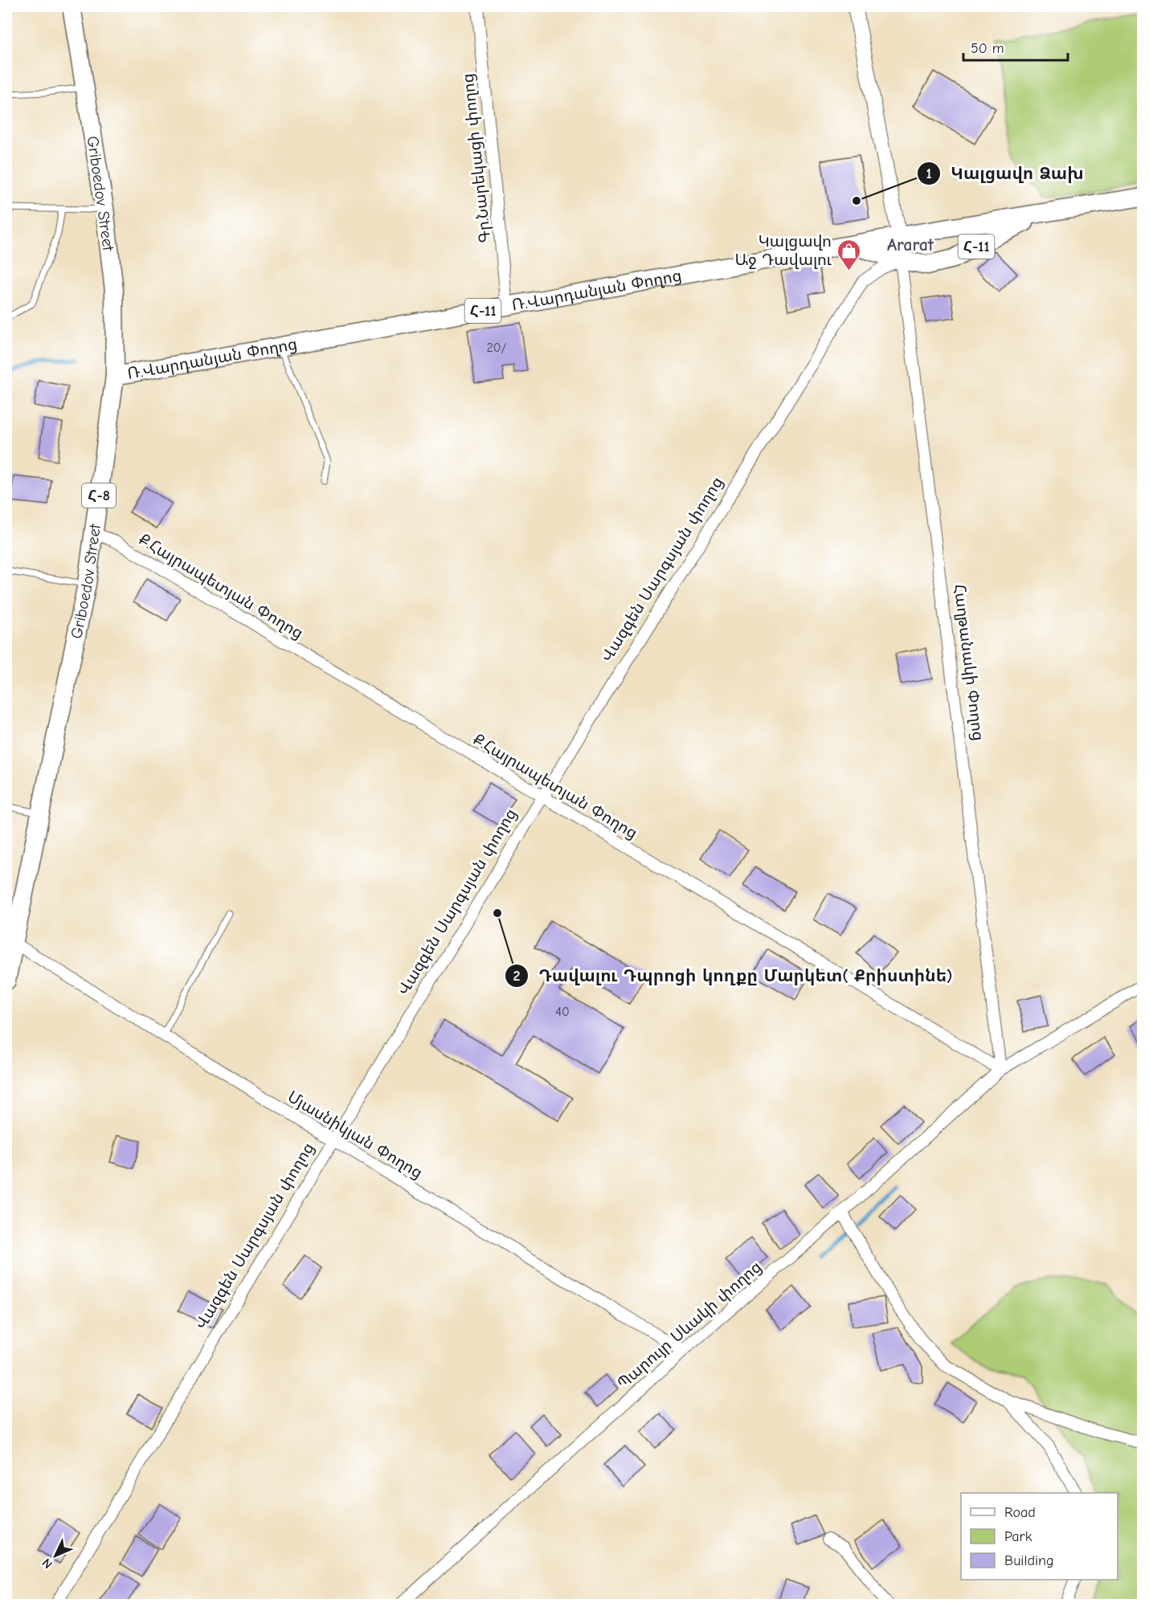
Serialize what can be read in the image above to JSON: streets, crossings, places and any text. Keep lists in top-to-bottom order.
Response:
{
  "streets": {
    "main road": [
      "Griboedov Street",
      "Հ-11",
      "Ռ.Վարդանյան Փողոց",
      "Հ-8"
    ],
    "street": [
      "Գր.Նարեկացի փողոց",
      "Վազգեն Սարգսյան փողոց",
      "Ք.Հայրապետյան Փողոց",
      "Հաղթանակի Փողոց",
      "Մյասնիկյան Փողոց",
      "Պարույր Սևակի փողոց"
    ]
  },
  "crossings": [
    ["Գր.Նարեկացի փողոց", "Ռ.Վարդանյան Փողոց"],
    ["Griboedov Street", "Ռ.Վարդանյան Փողոց"],
    ["Griboedov Street", "Ք.Հայրապետյան Փողոց"],
    ["Griboedov Street", "Մյասնիկյան Փողոց"],
    ["Հ-11", "Ռ.Վարդանյան Փողոց"],
    ["Հ-11", "Վազգեն Սարգսյան փողոց"],
    ["Հ-11", "Հաղթանակի Փողոց"],
    ["Վազգեն Սարգսյան փողոց", "Ք.Հայրապետյան Փողոց"],
    ["Վազգեն Սարգսյան փողոց", "Հաղթանակի Փողոց"],
    ["Վազգեն Սարգսյան փողոց", "Մյասնիկյան Փողոց"],
    ["Ք.Հայրապետյան Փողոց", "Հաղթանակի Փողոց"],
    ["Ք.Հայրապետյան Փողոց", "Պարույր Սևակի փողոց"],
    ["Հաղթանակի Փողոց", "Պարույր Սևակի փողոց"],
    ["Մյասնիկյան Փողոց", "Պարույր Սևակի փողոց"]
  ],
  "districts": ["Ararat"],
  "places": {
    "other": ["Կալցավո Ձախ", "Դավալու Դպրոցի կողքը Մարկետ( Քրիստինե)"],
    "shop": ["Կալցավո Աջ Դավալու"]
  },
  "house_numbers": ["20/", "40"],
  "legend": ["Road", "Park", "Building"],
  "scale_bar": "50 m",
  "north": "bottom left"
}
